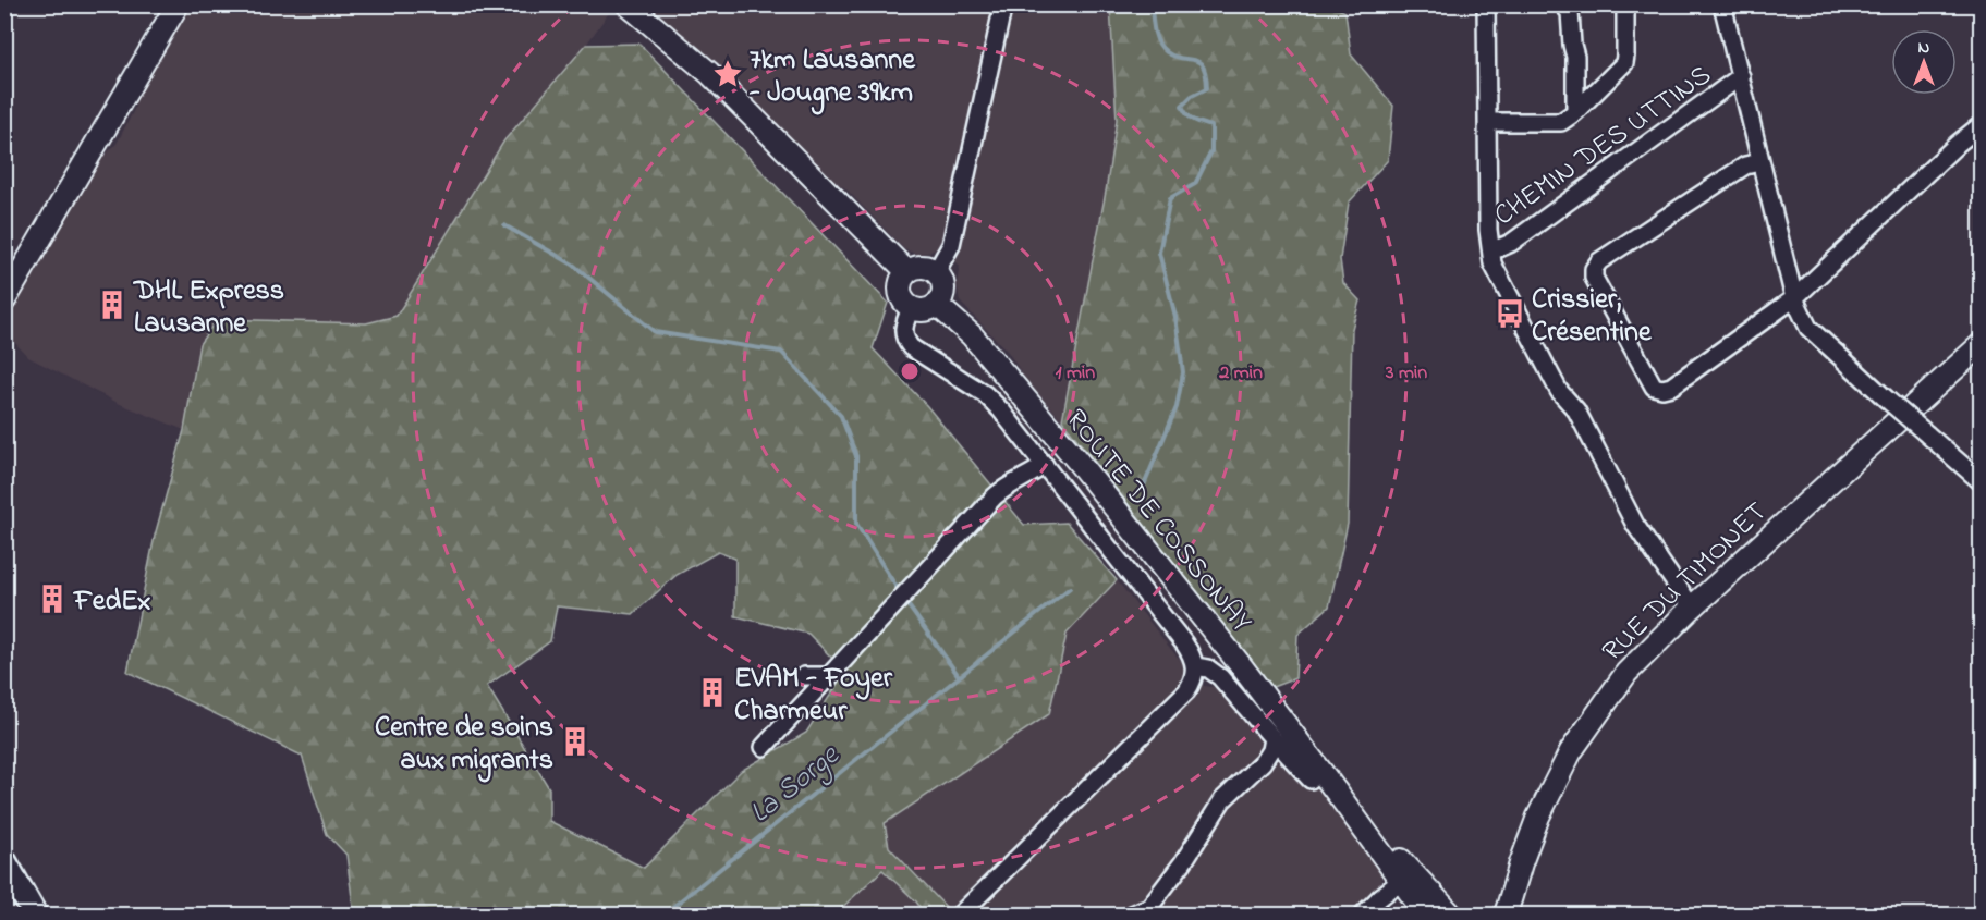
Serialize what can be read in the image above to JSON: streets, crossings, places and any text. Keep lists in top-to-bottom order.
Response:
{
  "streets": {
    "main road": ["ROUTE DE COSSONAY", "RUE DU TIMONET"],
    "street": ["CHEMIN DES UTTINS"]
  },
  "water": ["La Sorge"],
  "places": {
    "place": ["7km Lausanne - Jougne 39km"],
    "building": [
      "DHL Express Lausanne",
      "FedEx",
      "EVAM - Foyer Charmeur",
      "Centre de soins aux migrants"
    ],
    "bus stop": ["Crissier, Crésentine"]
  },
  "north": "top",
  "rings": ["1 min", "2 min", "3 min"]
}
